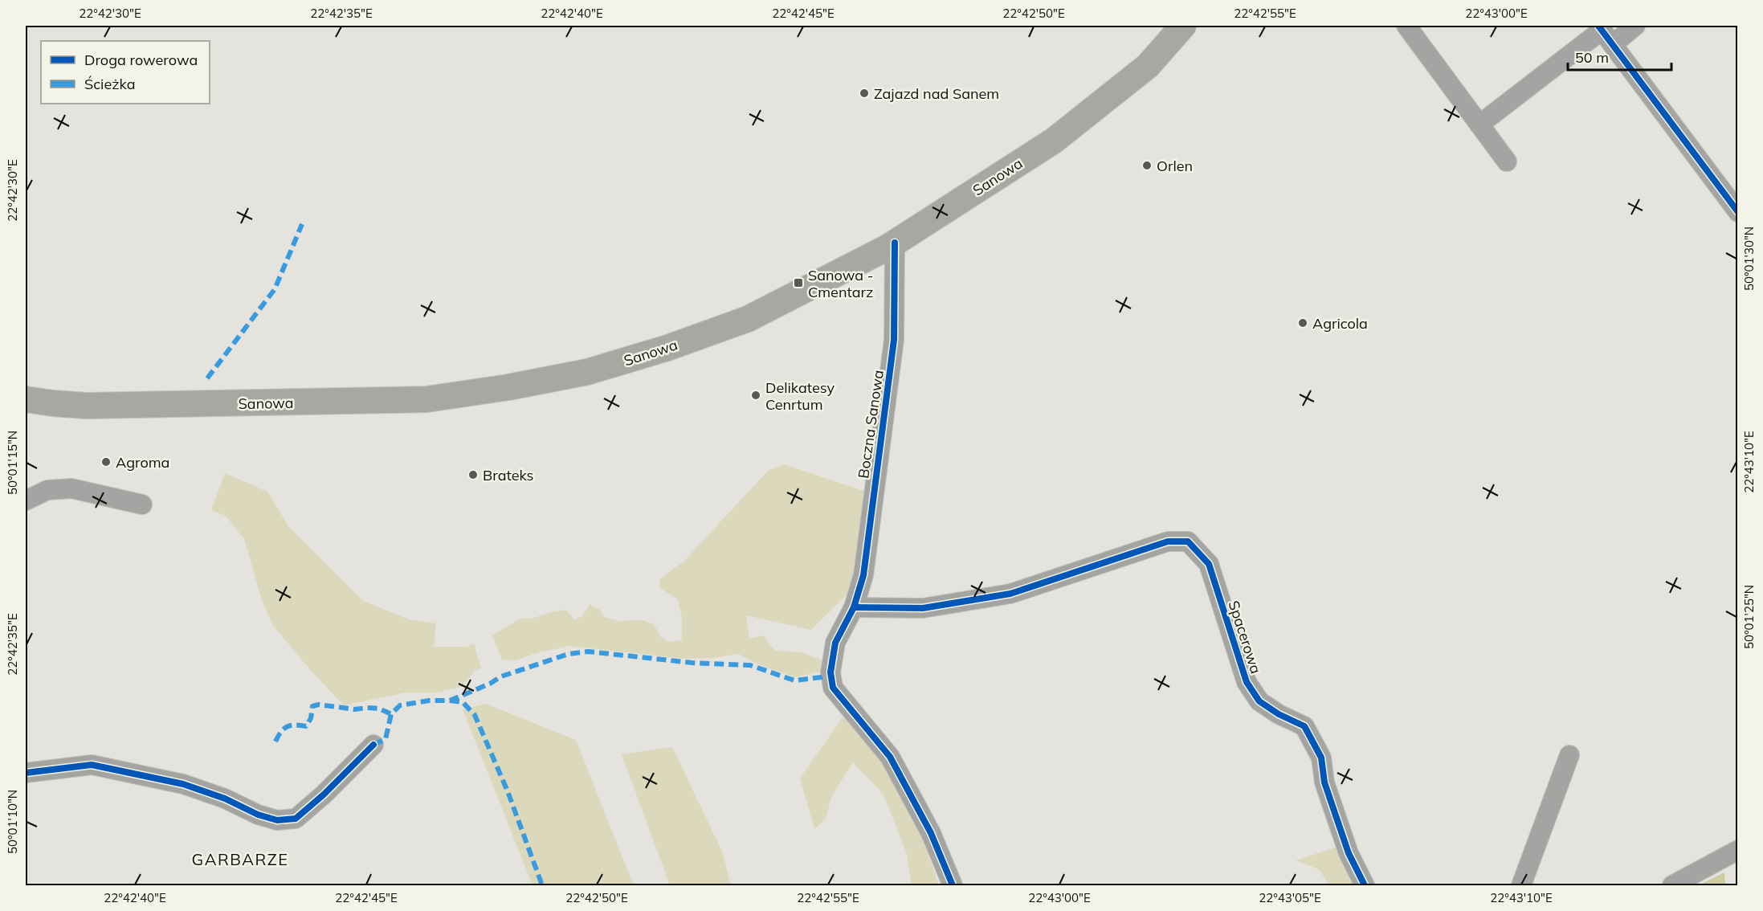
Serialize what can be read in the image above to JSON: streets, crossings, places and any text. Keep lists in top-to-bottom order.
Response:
{
  "streets": {
    "main road": ["Sanowa"],
    "street": ["Boczna Sanowa", "Spacerowa"]
  },
  "crossings": [
    ["Sanowa", "Boczna Sanowa"],
    ["Boczna Sanowa", "Spacerowa"]
  ],
  "districts": ["GARBARZE"],
  "places": {
    "other": [
      "Zajazd nad Sanem",
      "Orlen",
      "Agricola",
      "Delikatesy Cenrtum",
      "Agroma",
      "Brateks"
    ],
    "transit": ["Sanowa - Cmentarz"]
  },
  "legend": ["Droga rowerowa", "Ścieżka"],
  "scale_bar": "50 m",
  "coordinates": [
    "22°42'30\"E",
    "22°42'35\"E",
    "22°42'40\"E",
    "22°42'45\"E",
    "22°42'50\"E",
    "22°42'55\"E",
    "22°43'00\"E",
    "50°01'30\"N",
    "22°43'10\"E",
    "50°01'15\"N",
    "50°01'25\"N",
    "50°01'10\"N",
    "22°43'05\"E"
  ]
}
